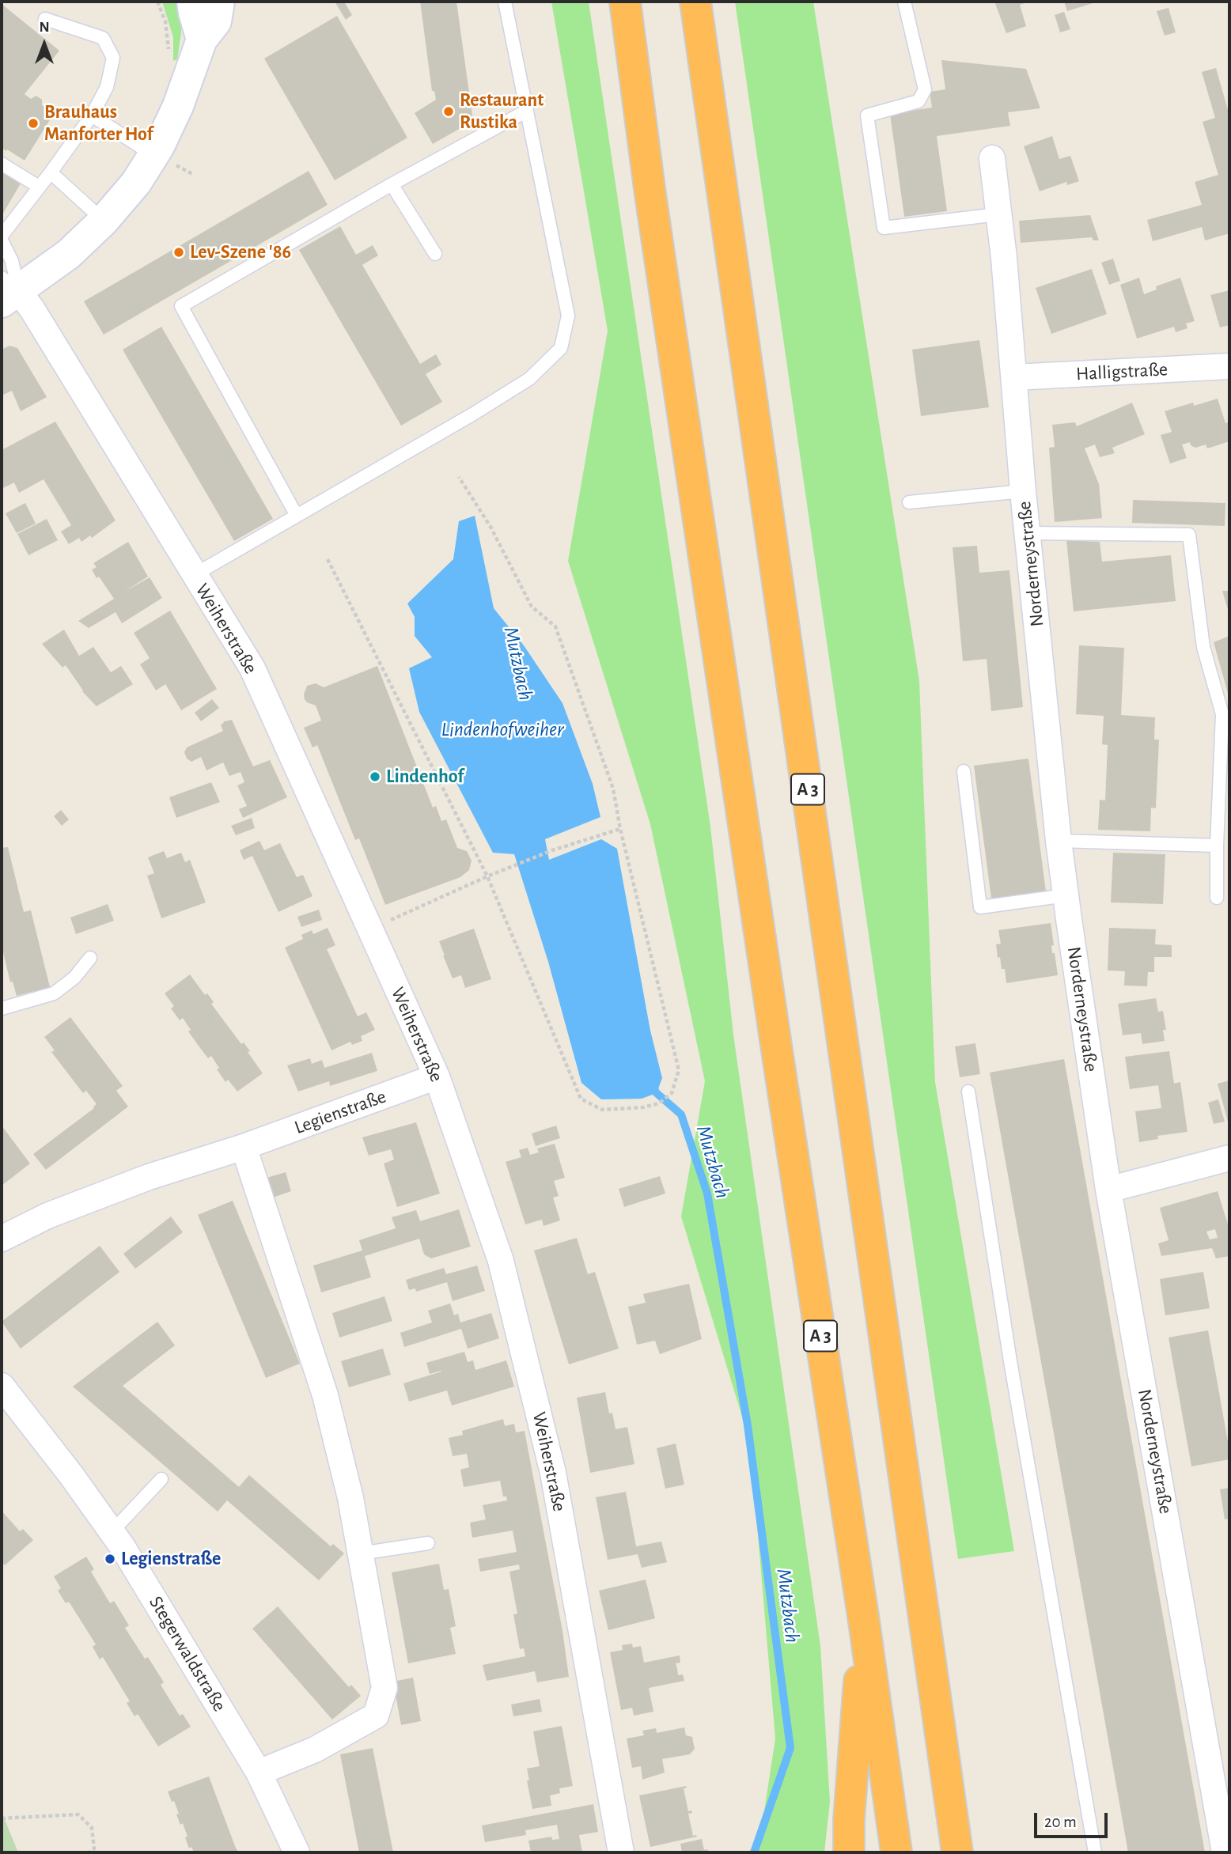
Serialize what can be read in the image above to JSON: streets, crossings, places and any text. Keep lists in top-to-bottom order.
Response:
{
  "streets": {
    "highway": ["A 3"],
    "street": [
      "Halligstraße",
      "Norderneystraße",
      "Weiherstraße",
      "Legienstraße",
      "Stegerwaldstraße"
    ]
  },
  "crossings": [
    ["Halligstraße", "Norderneystraße"],
    ["Weiherstraße", "Legienstraße"]
  ],
  "water": ["Mutzbach", "Lindenhofweiher"],
  "places": [
    "Restaurant Rustika",
    "Brauhaus Manforter Hof",
    "Lev-Szene '86",
    "Lindenhof",
    "Legienstraße"
  ],
  "scale_bar": "20 m",
  "north": "top"
}
